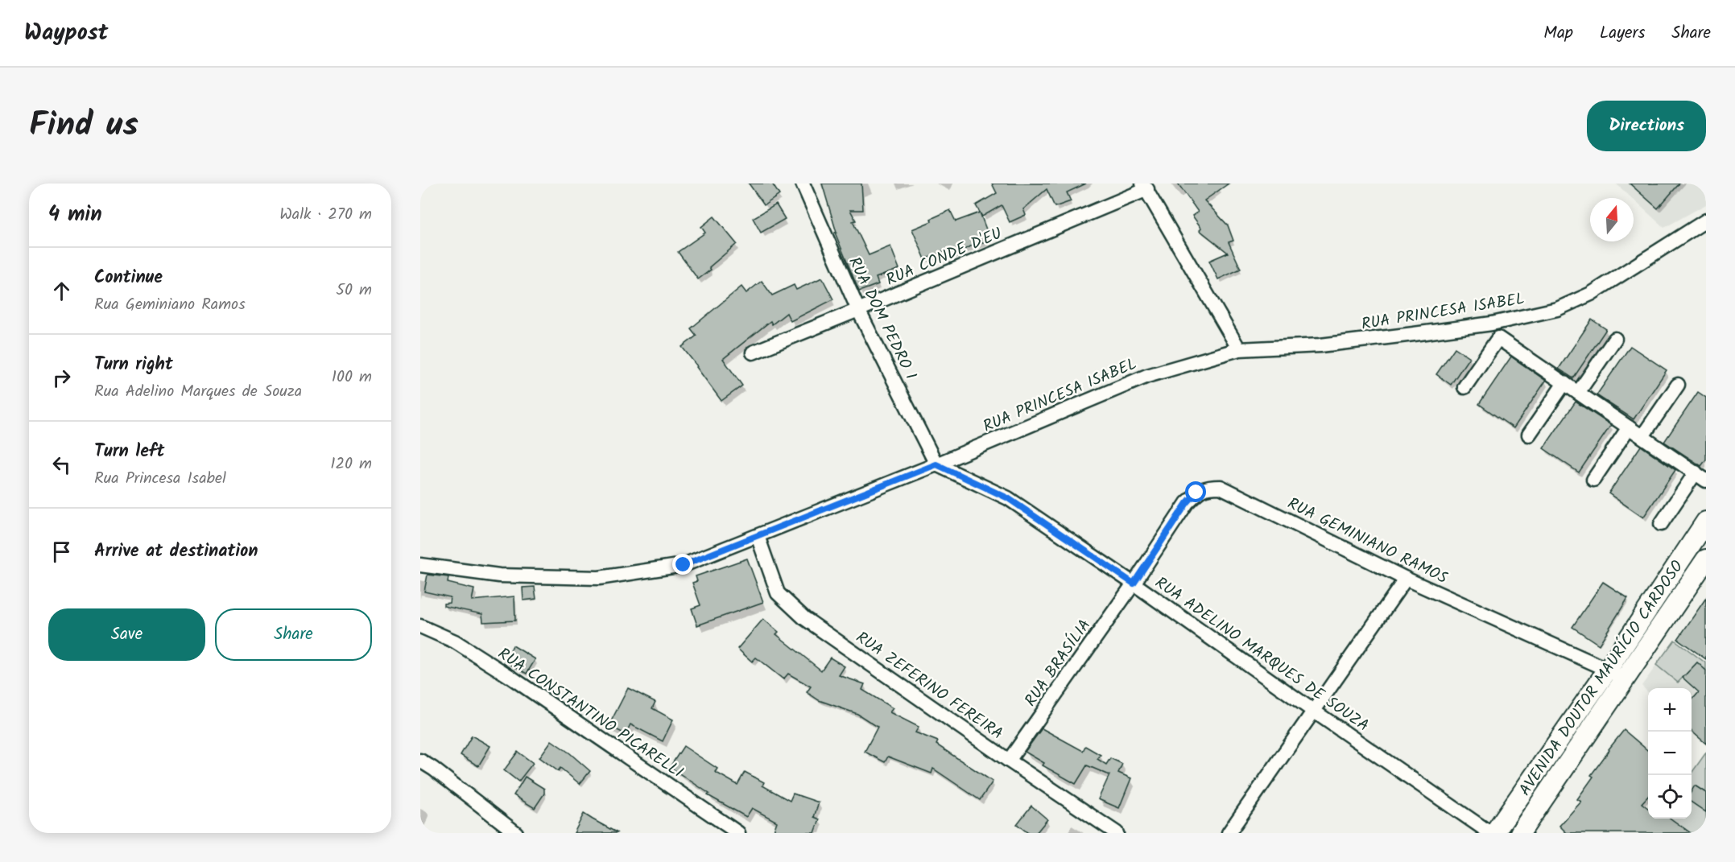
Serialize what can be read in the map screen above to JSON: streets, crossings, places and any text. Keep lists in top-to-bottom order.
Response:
{
  "streets": {
    "street": [
      "RUA CONDE D'EU",
      "RUA PRINCESA ISABEL",
      "RUA DOM PEDRO I",
      "RUA GEMINIANO RAMOS",
      "RUA ADELINO MARQUES DE SOUZA",
      "RUA BRASÍLIA",
      "AVENIDA DOUTOR MAURÍCIO CARDOSO",
      "RUA ZEFERINO FEREIRA",
      "RUA CONSTANTINO PICARELLI"
    ]
  },
  "crossings": [
    ["RUA CONDE D'EU", "RUA DOM PEDRO I"],
    ["RUA PRINCESA ISABEL", "RUA DOM PEDRO I"],
    ["RUA PRINCESA ISABEL", "RUA ADELINO MARQUES DE SOUZA"],
    ["RUA PRINCESA ISABEL", "RUA ZEFERINO FEREIRA"],
    ["RUA DOM PEDRO I", "RUA ADELINO MARQUES DE SOUZA"],
    ["RUA GEMINIANO RAMOS", "RUA ADELINO MARQUES DE SOUZA"],
    ["RUA GEMINIANO RAMOS", "RUA BRASÍLIA"],
    ["RUA GEMINIANO RAMOS", "AVENIDA DOUTOR MAURÍCIO CARDOSO"],
    ["RUA ADELINO MARQUES DE SOUZA", "RUA BRASÍLIA"],
    ["RUA BRASÍLIA", "RUA ZEFERINO FEREIRA"]
  ],
  "north": "top",
  "page": {
    "header": "Waypost",
    "nav": ["Map", "Layers", "Share"],
    "title": "Find us",
    "buttons": [
      "Directions",
      ["Save", "Share"]
    ],
    "heading": ["4 min", "Walk · 270 m"],
    "list": [
      ["Continue", "Rua Geminiano Ramos", "50 m"],
      ["Turn right", "Rua Adelino Marques de Souza", "100 m"],
      ["Turn left", "Rua Princesa Isabel", "120 m"],
      "Arrive at destination"
    ],
    "map_buttons": ["+", "−"]
  }
}
